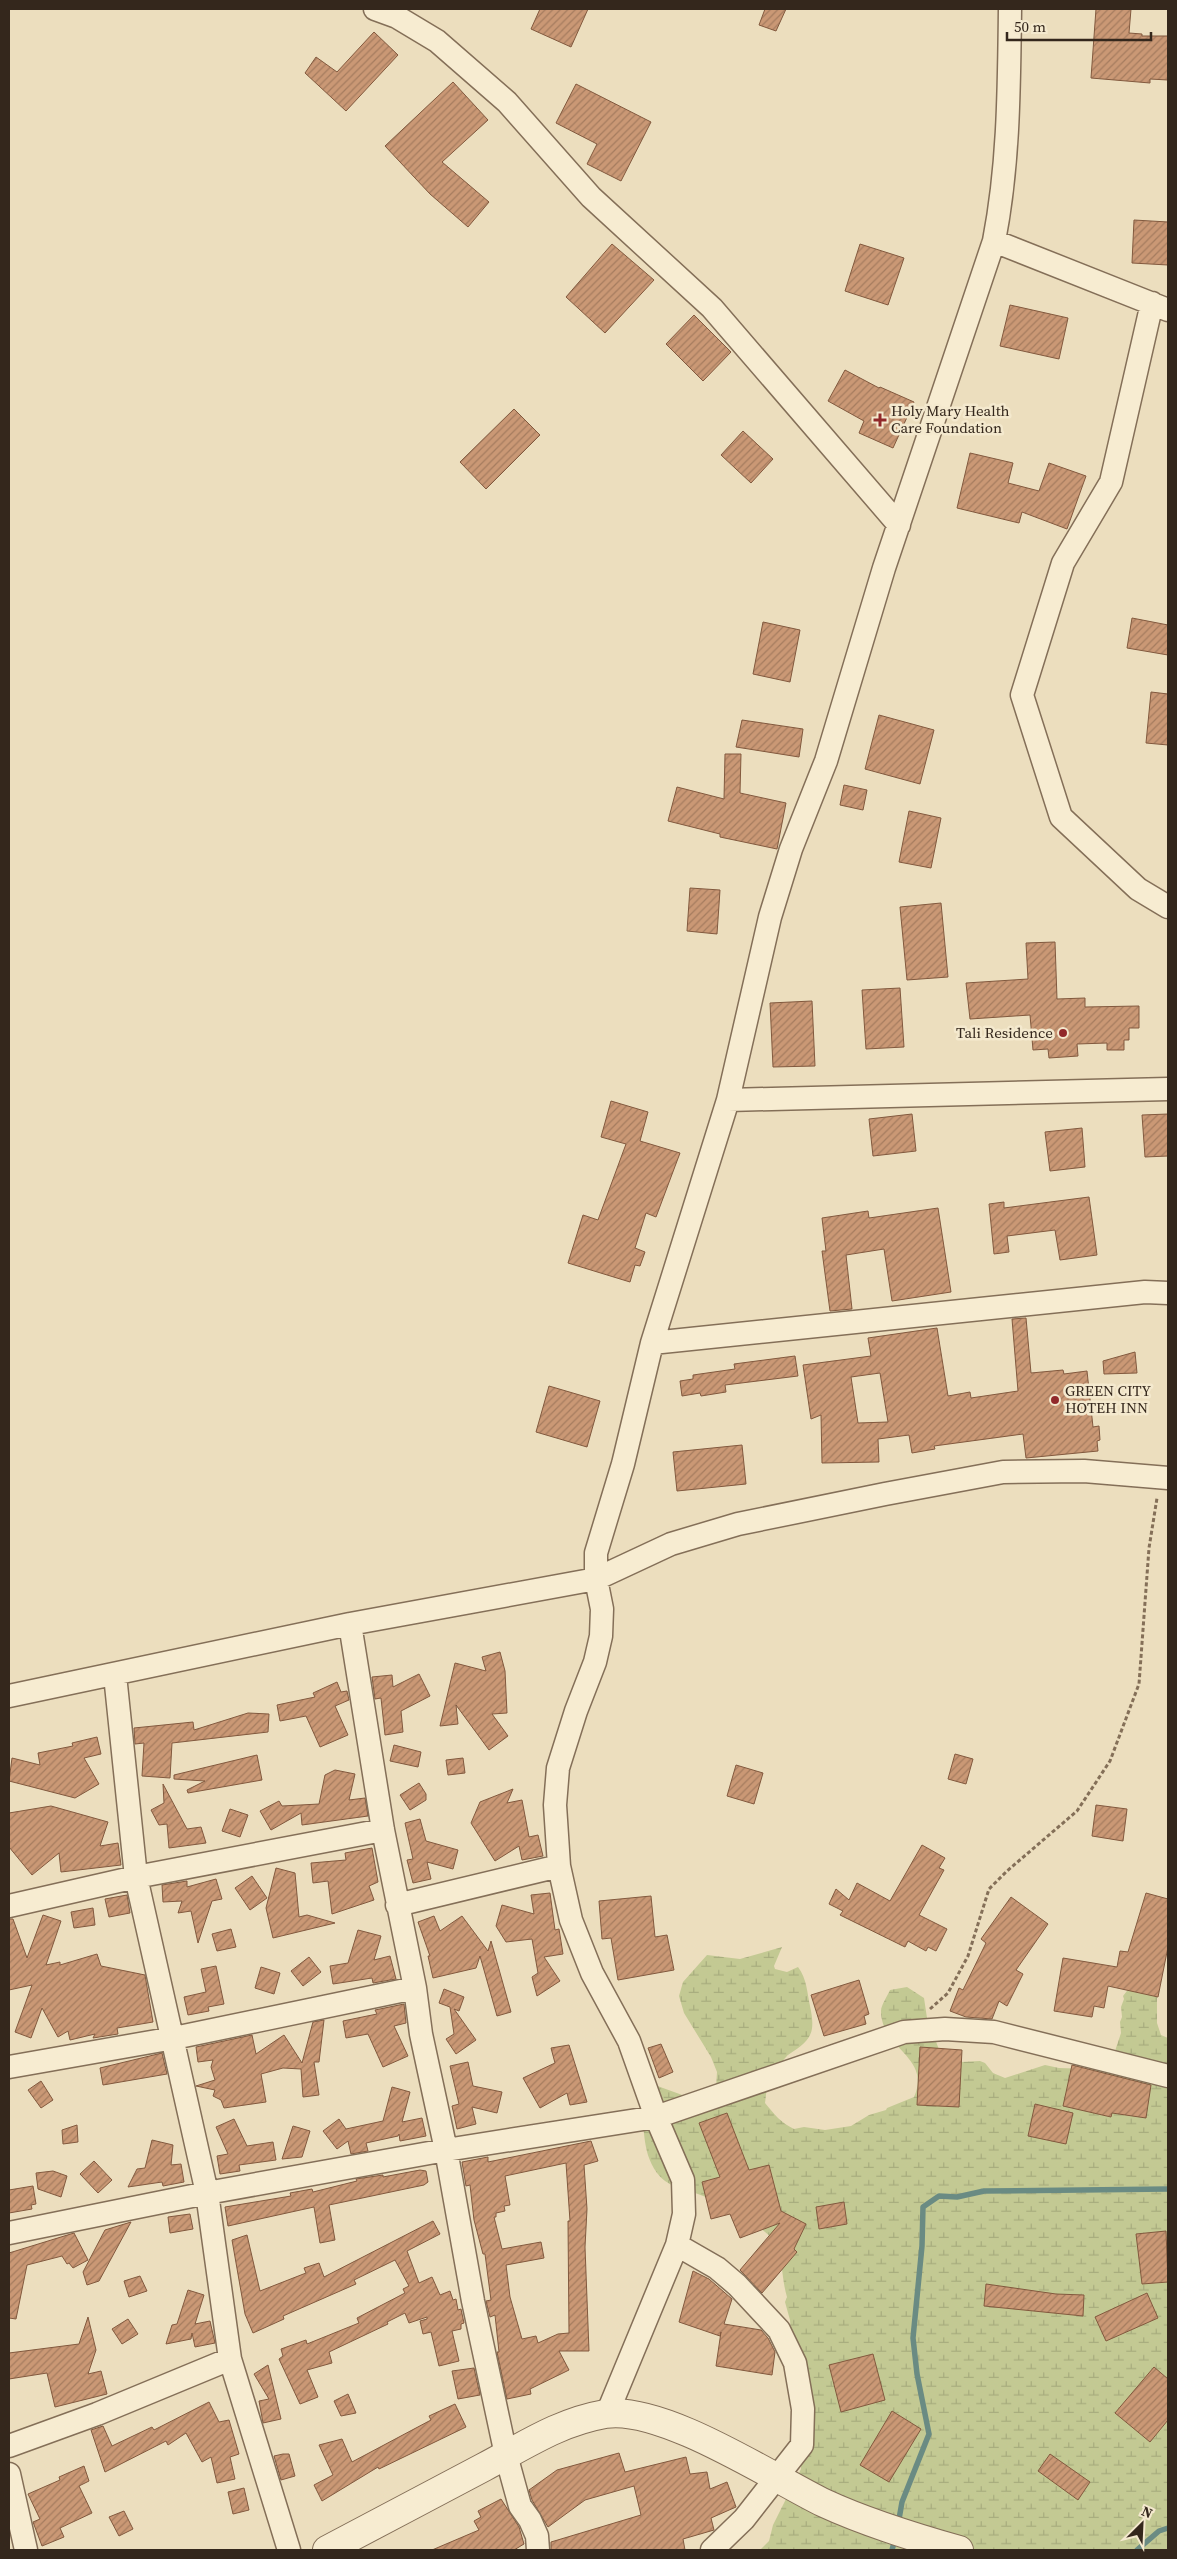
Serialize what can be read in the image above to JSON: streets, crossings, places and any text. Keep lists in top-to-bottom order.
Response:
{
  "places": {
    "health": ["Holy Mary Health Care Foundation"],
    "other": ["Tali Residence", "GREEN CITY HOTEH INN"]
  },
  "scale_bar": "50 m",
  "north": "top right"
}
